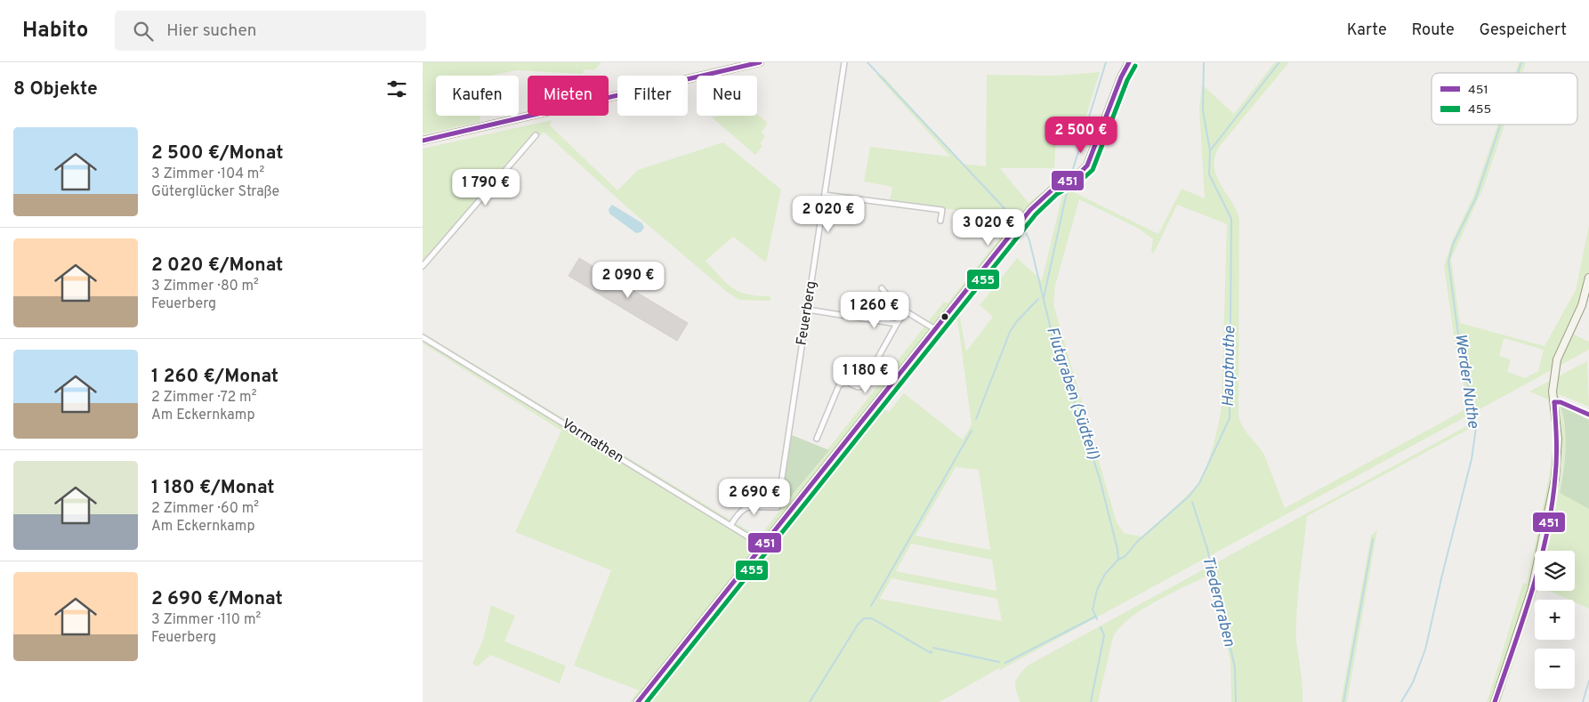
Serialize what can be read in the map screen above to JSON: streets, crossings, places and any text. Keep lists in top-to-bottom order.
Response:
{
  "streets": {
    "street": ["Feuerberg", "Vormathen"]
  },
  "crossings": [
    ["Feuerberg", "Vormathen"]
  ],
  "water": [
    "Hauptnuthe",
    "Werder Nuthe",
    "Flutgraben (Südteil)",
    "Tiedergraben"
  ],
  "lines": ["transit line 451", "transit line 455"],
  "legend": ["451", "455"],
  "page": {
    "header": "Habito",
    "search": "Hier suchen",
    "nav": ["Karte", "Route", "Gespeichert"],
    "heading": "8 Objekte",
    "chip": [
      "Kaufen",
      "Mieten",
      "Filter",
      "Neu"
    ],
    "list": [
      {
        "name": "2 500 €/Monat",
        "note": "3 Zimmer · 104 m² · Güterglücker Straße"
      },
      {
        "name": "2 020 €/Monat",
        "note": "3 Zimmer · 80 m² · Feuerberg"
      },
      {
        "name": "1 260 €/Monat",
        "note": "2 Zimmer · 72 m² · Am Eckernkamp"
      },
      {
        "name": "1 180 €/Monat",
        "note": "2 Zimmer · 60 m² · Am Eckernkamp"
      },
      {
        "name": "2 690 €/Monat",
        "note": "3 Zimmer · 110 m² · Feuerberg"
      }
    ],
    "price": [
      "2 500 €",
      "1 790 €",
      "2 020 €",
      "3 020 €",
      "2 090 €",
      "1 260 €",
      "1 180 €",
      "2 690 €"
    ],
    "map_buttons": ["+", "−"]
  }
}
